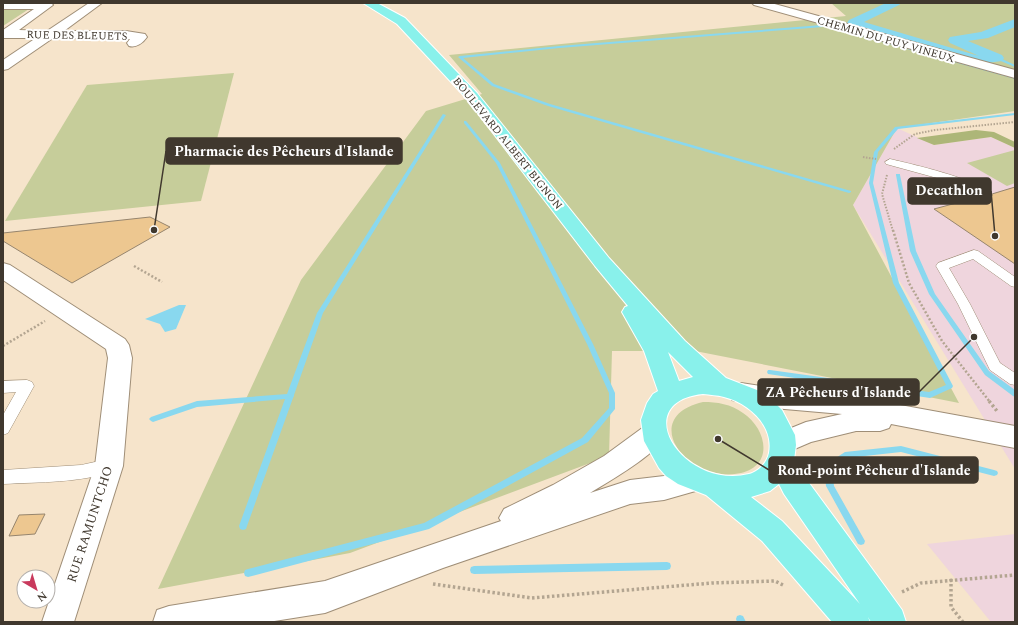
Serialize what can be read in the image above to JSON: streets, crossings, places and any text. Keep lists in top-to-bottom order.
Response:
{
  "streets": {
    "main road": ["BOULEVARD ALBERT BIGNON"],
    "street": ["RUE DES BLEUETS", "CHEMIN DU PUY VINEUX", "RUE RAMUNTCHO"]
  },
  "places": [
    "Pharmacie des Pêcheurs d'Islande",
    "Decathlon",
    "ZA Pêcheurs d'Islande",
    "Rond-point Pêcheur d'Islande"
  ],
  "north": "bottom right"
}
